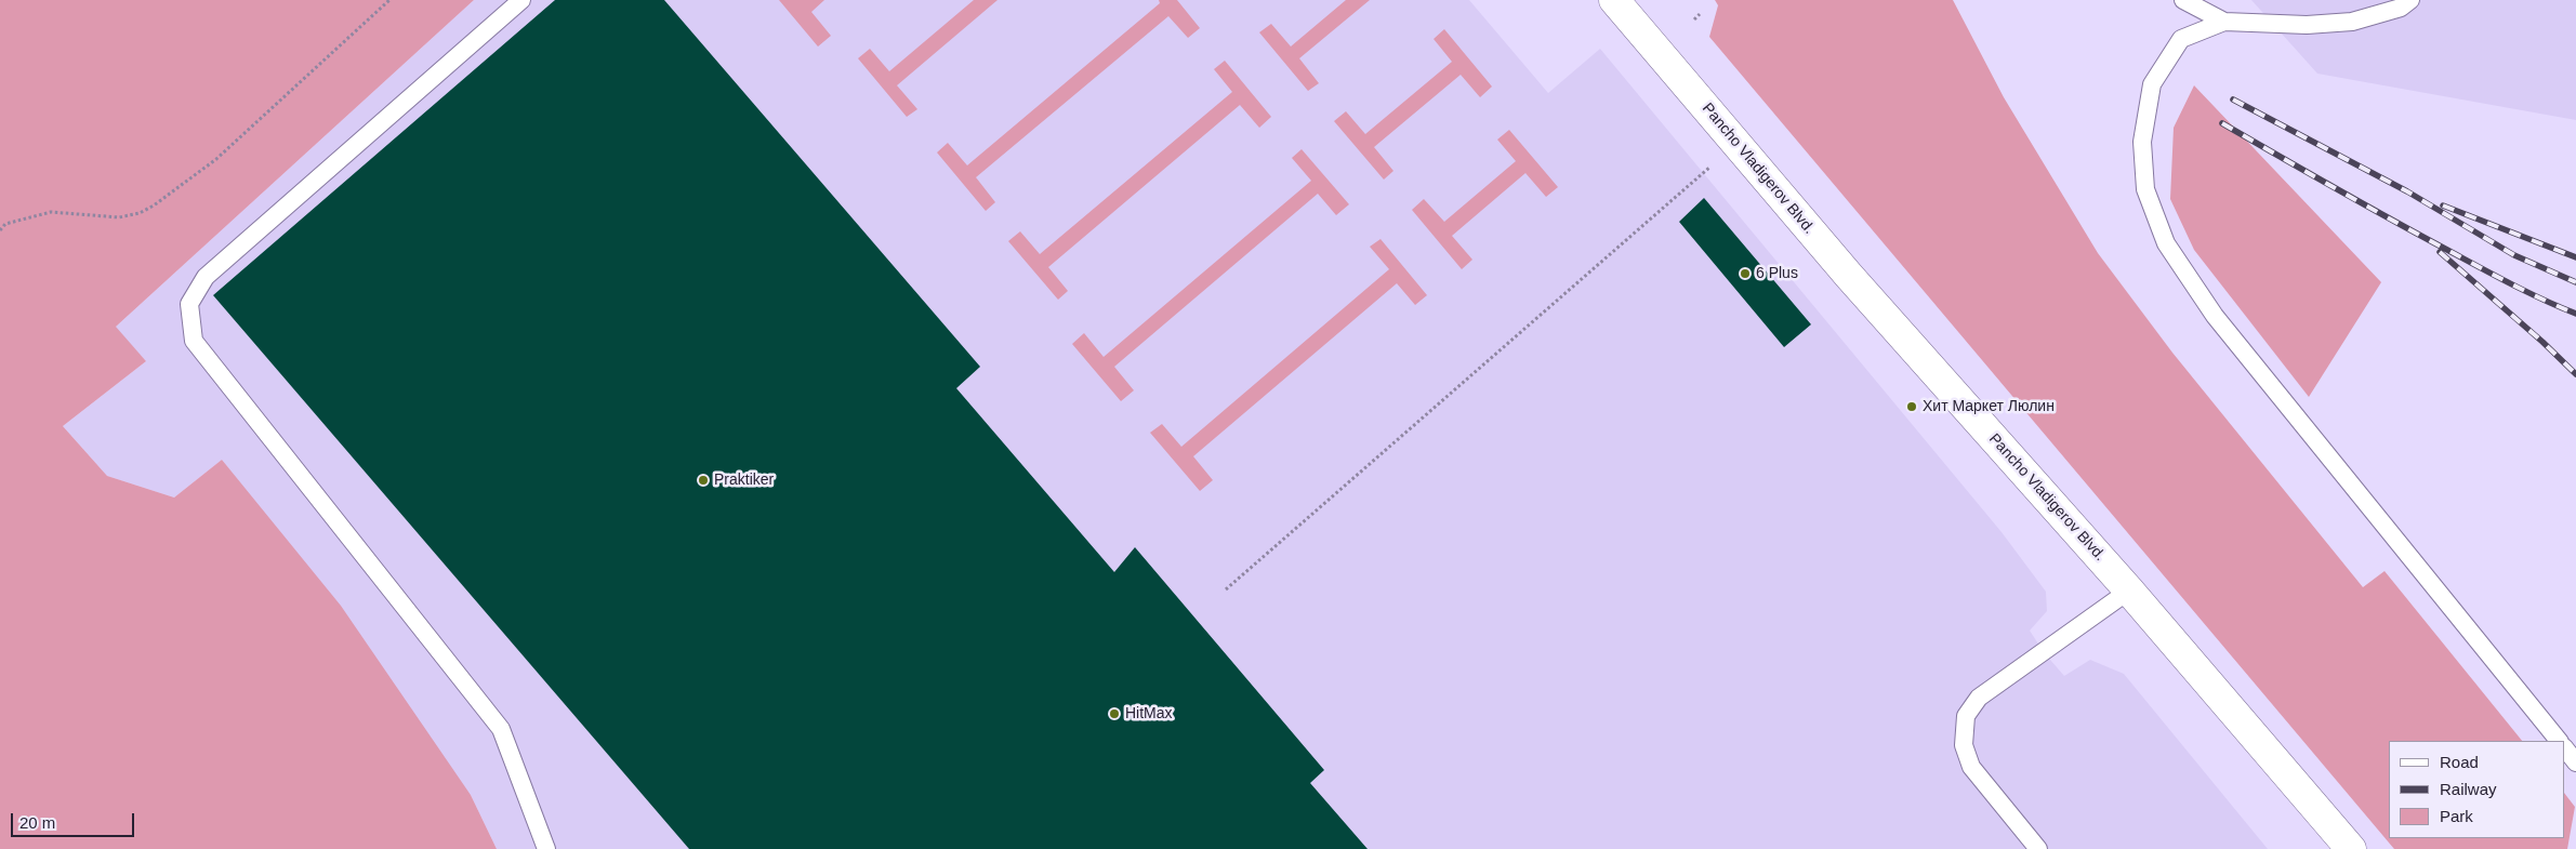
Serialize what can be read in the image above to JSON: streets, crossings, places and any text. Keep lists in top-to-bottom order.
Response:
{
  "streets": {
    "street": ["Pancho Vladigerov Blvd."]
  },
  "places": [
    "6 Plus",
    "Хит Маркет Люлин",
    "Praktiker",
    "HitMax"
  ],
  "legend": ["Road", "Railway", "Park"],
  "scale_bar": "20 m"
}
